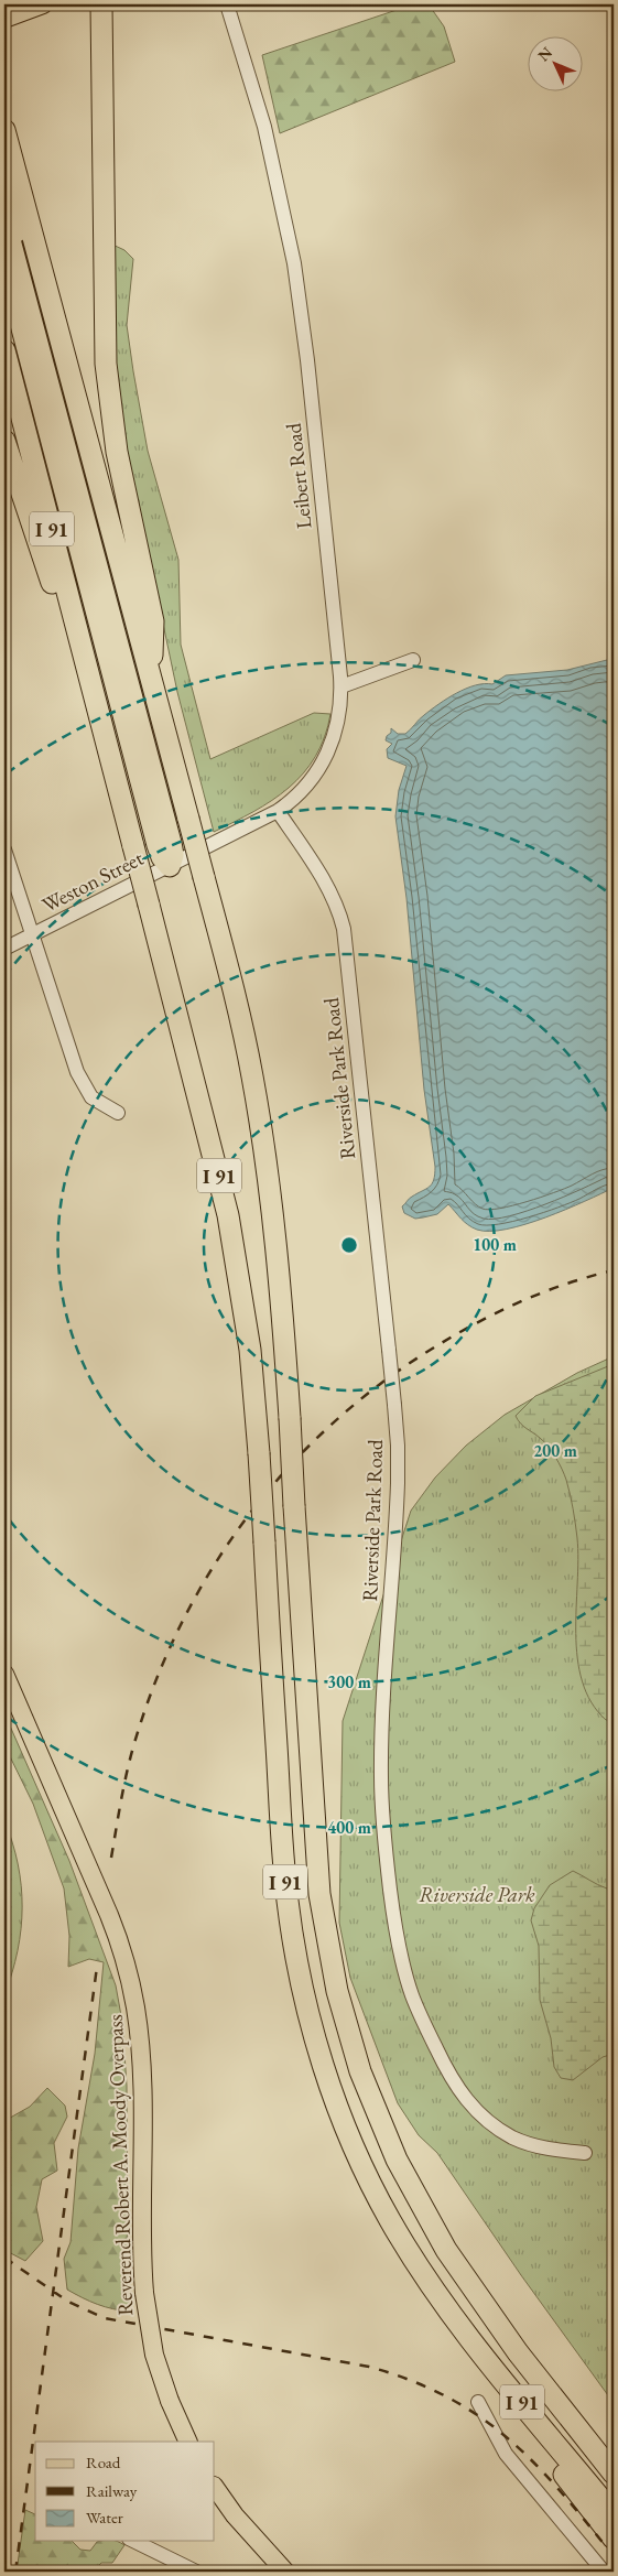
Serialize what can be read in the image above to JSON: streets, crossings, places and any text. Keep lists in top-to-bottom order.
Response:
{
  "streets": {
    "highway": ["I 91"],
    "main road": ["Reverend Robert A. Moody Overpass"],
    "street": ["Leibert Road", "Weston Street", "Riverside Park Road"]
  },
  "crossings": [
    ["Leibert Road", "Weston Street"],
    ["Leibert Road", "Riverside Park Road"]
  ],
  "parks": ["Riverside Park"],
  "legend": ["Road", "Railway", "Water"],
  "north": "top left",
  "rings": [
    "100 m",
    "200 m",
    "300 m",
    "400 m"
  ]
}
